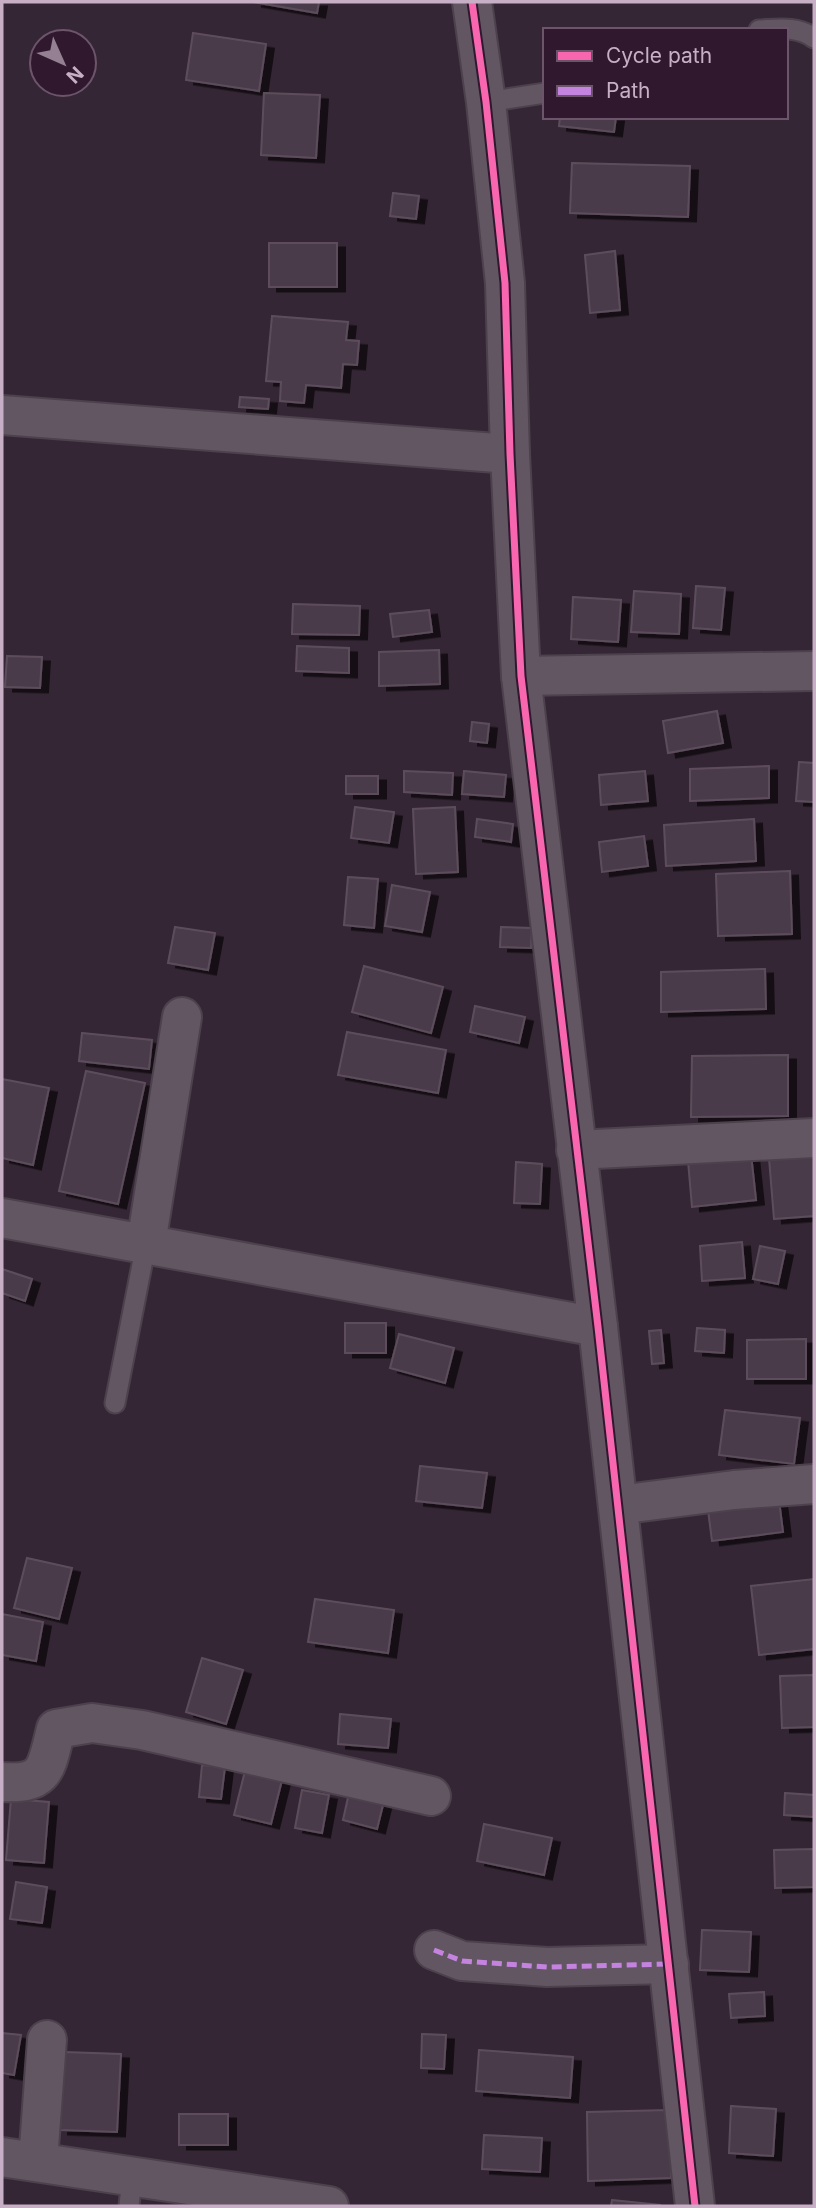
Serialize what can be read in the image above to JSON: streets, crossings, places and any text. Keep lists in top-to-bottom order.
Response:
{
  "legend": ["Cycle path", "Path"],
  "north": "bottom right"
}
